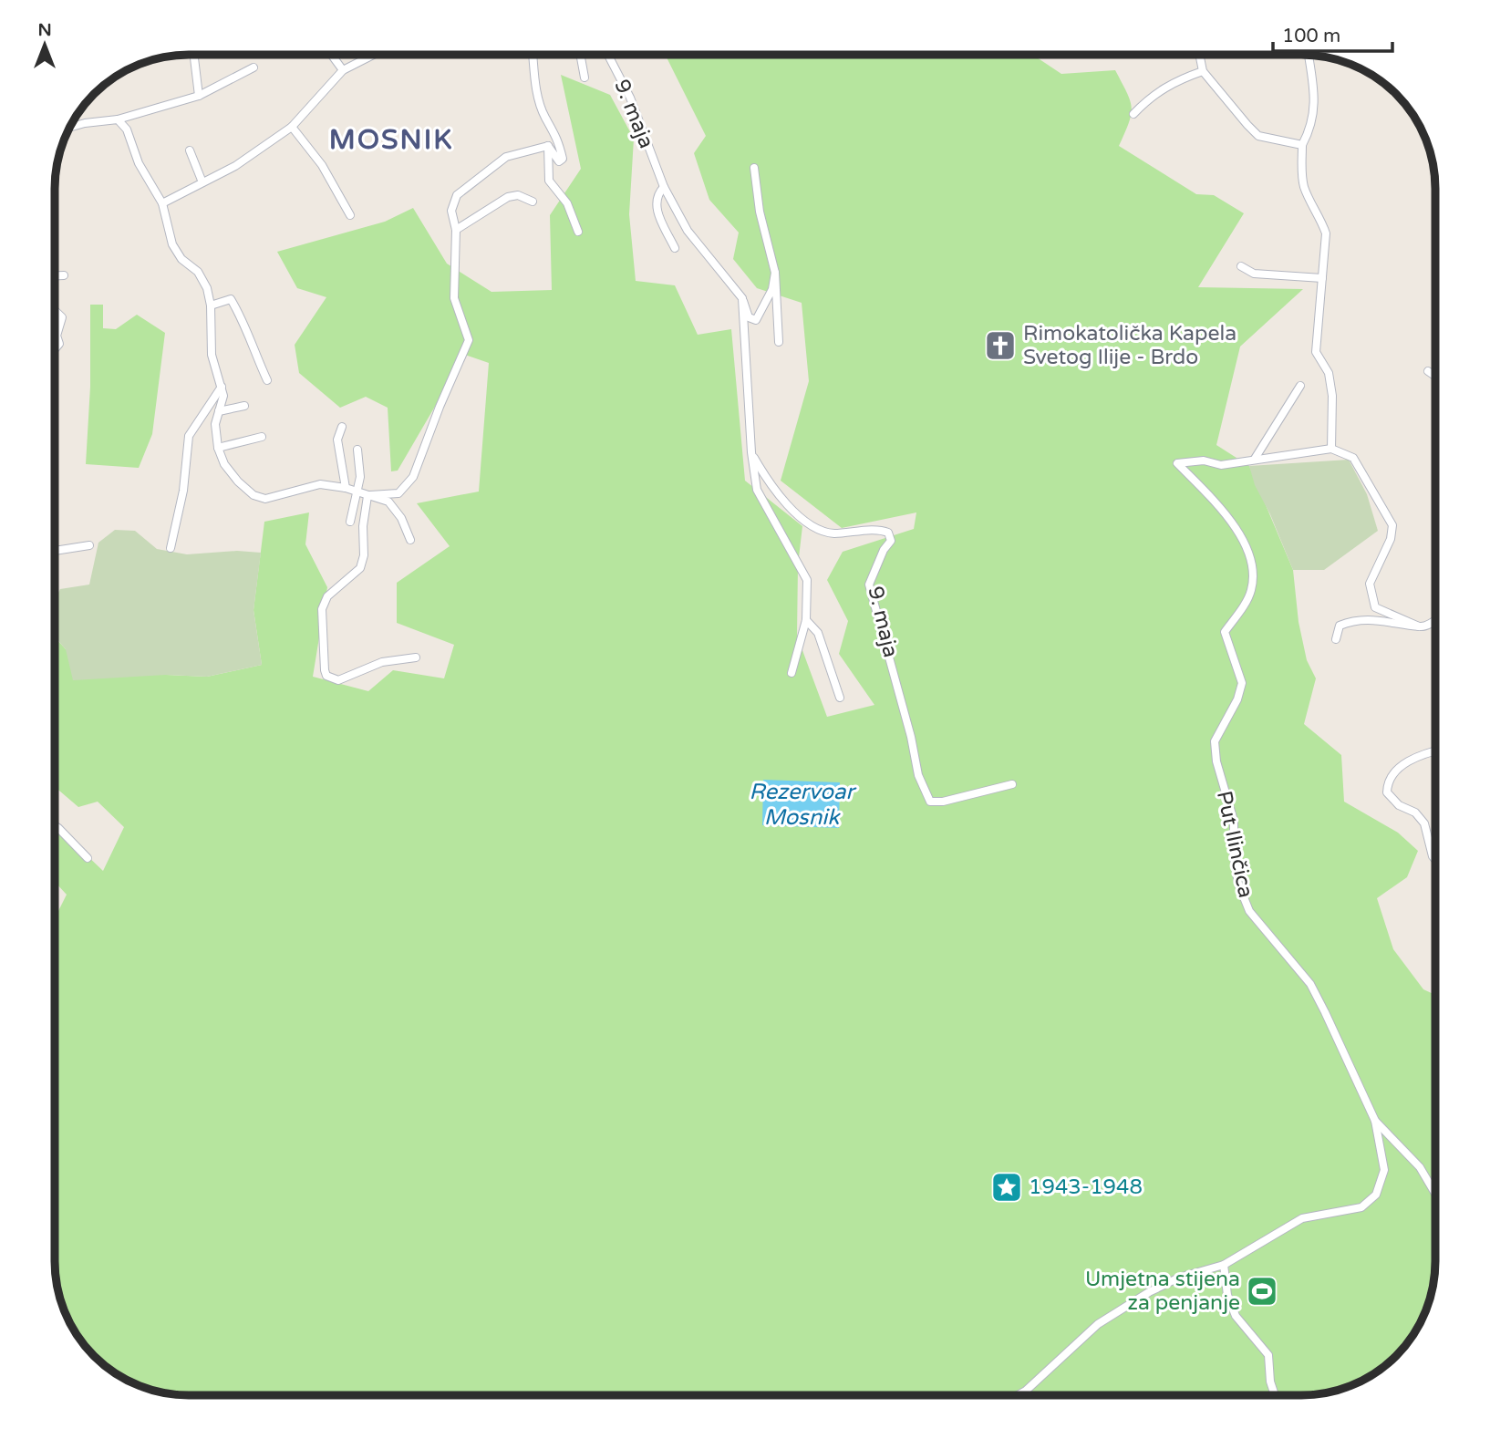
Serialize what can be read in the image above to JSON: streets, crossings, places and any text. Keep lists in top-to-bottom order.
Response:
{
  "streets": {
    "street": ["9. maja", "Put Ilinčica"]
  },
  "districts": ["MOSNIK"],
  "water": ["Rezervoar Mosnik"],
  "places": {
    "church": ["Rimokatolička Kapela Svetog Ilije - Brdo"],
    "place": ["1943-1948"],
    "sports": ["Umjetna stijena za penjanje"]
  },
  "scale_bar": "100 m",
  "north": "top"
}
